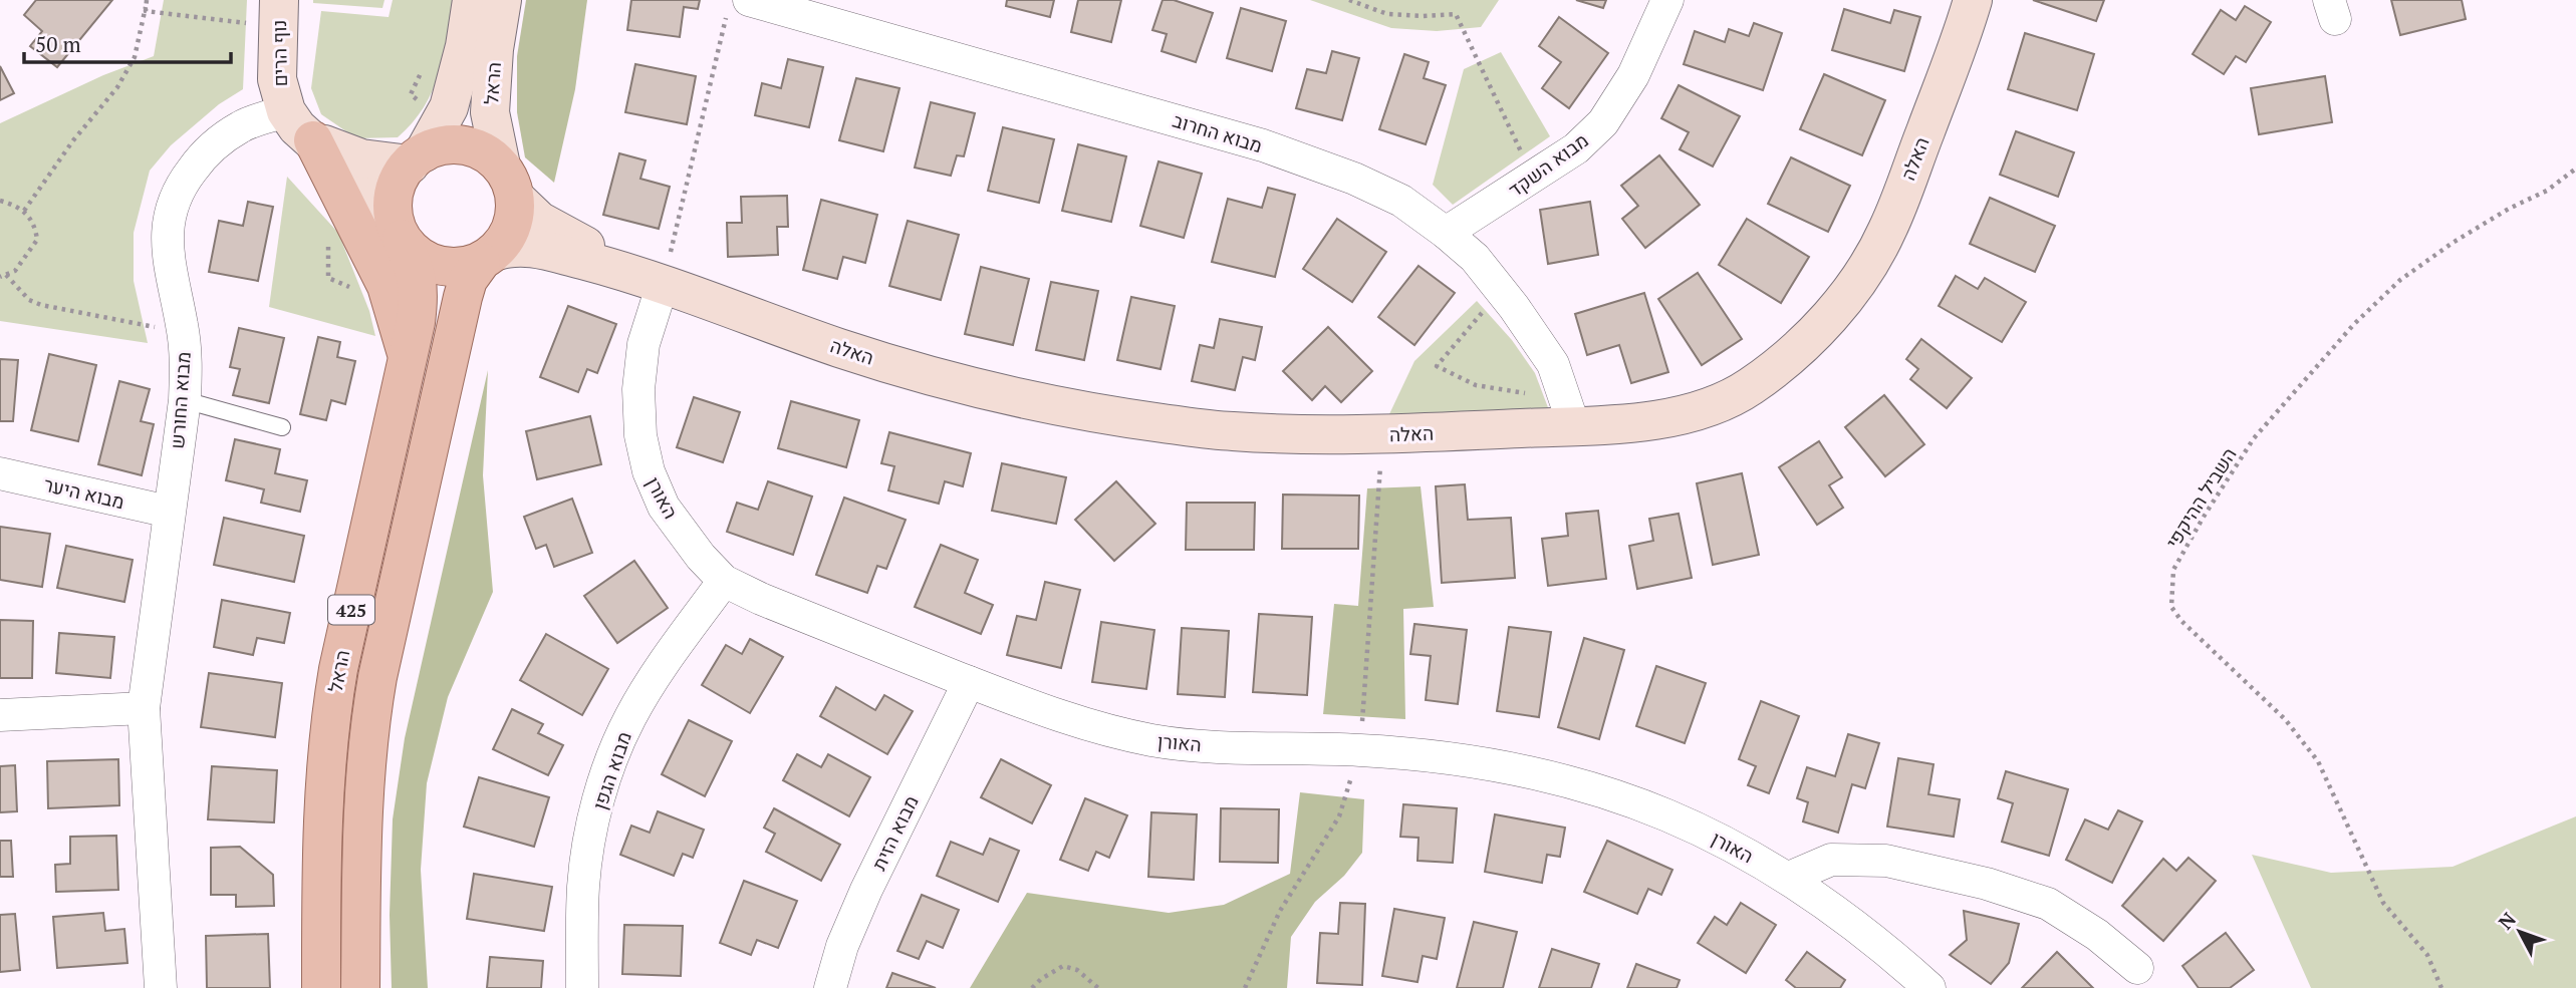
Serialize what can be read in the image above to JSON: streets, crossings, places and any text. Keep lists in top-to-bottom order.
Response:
{
  "streets": {
    "main road": ["הראל", "425"],
    "street": [
      "נוף הרים",
      "מבוא החרוב",
      "האלה",
      "מבוא השקד",
      "מבוא החורש",
      "מבוא היער",
      "האורן",
      "מבוא הגפן",
      "מבוא הזית"
    ],
    "path": ["השביל ההיקפי"]
  },
  "crossings": [
    ["נוף הרים", "מבוא החורש"],
    ["הראל", "האלה"],
    ["מבוא החרוב", "האלה"],
    ["מבוא החרוב", "מבוא השקד"],
    ["האלה", "האורן"],
    ["מבוא החורש", "מבוא היער"],
    ["האורן", "מבוא הגפן"],
    ["האורן", "מבוא הזית"]
  ],
  "scale_bar": "50 m",
  "north": "top left"
}
